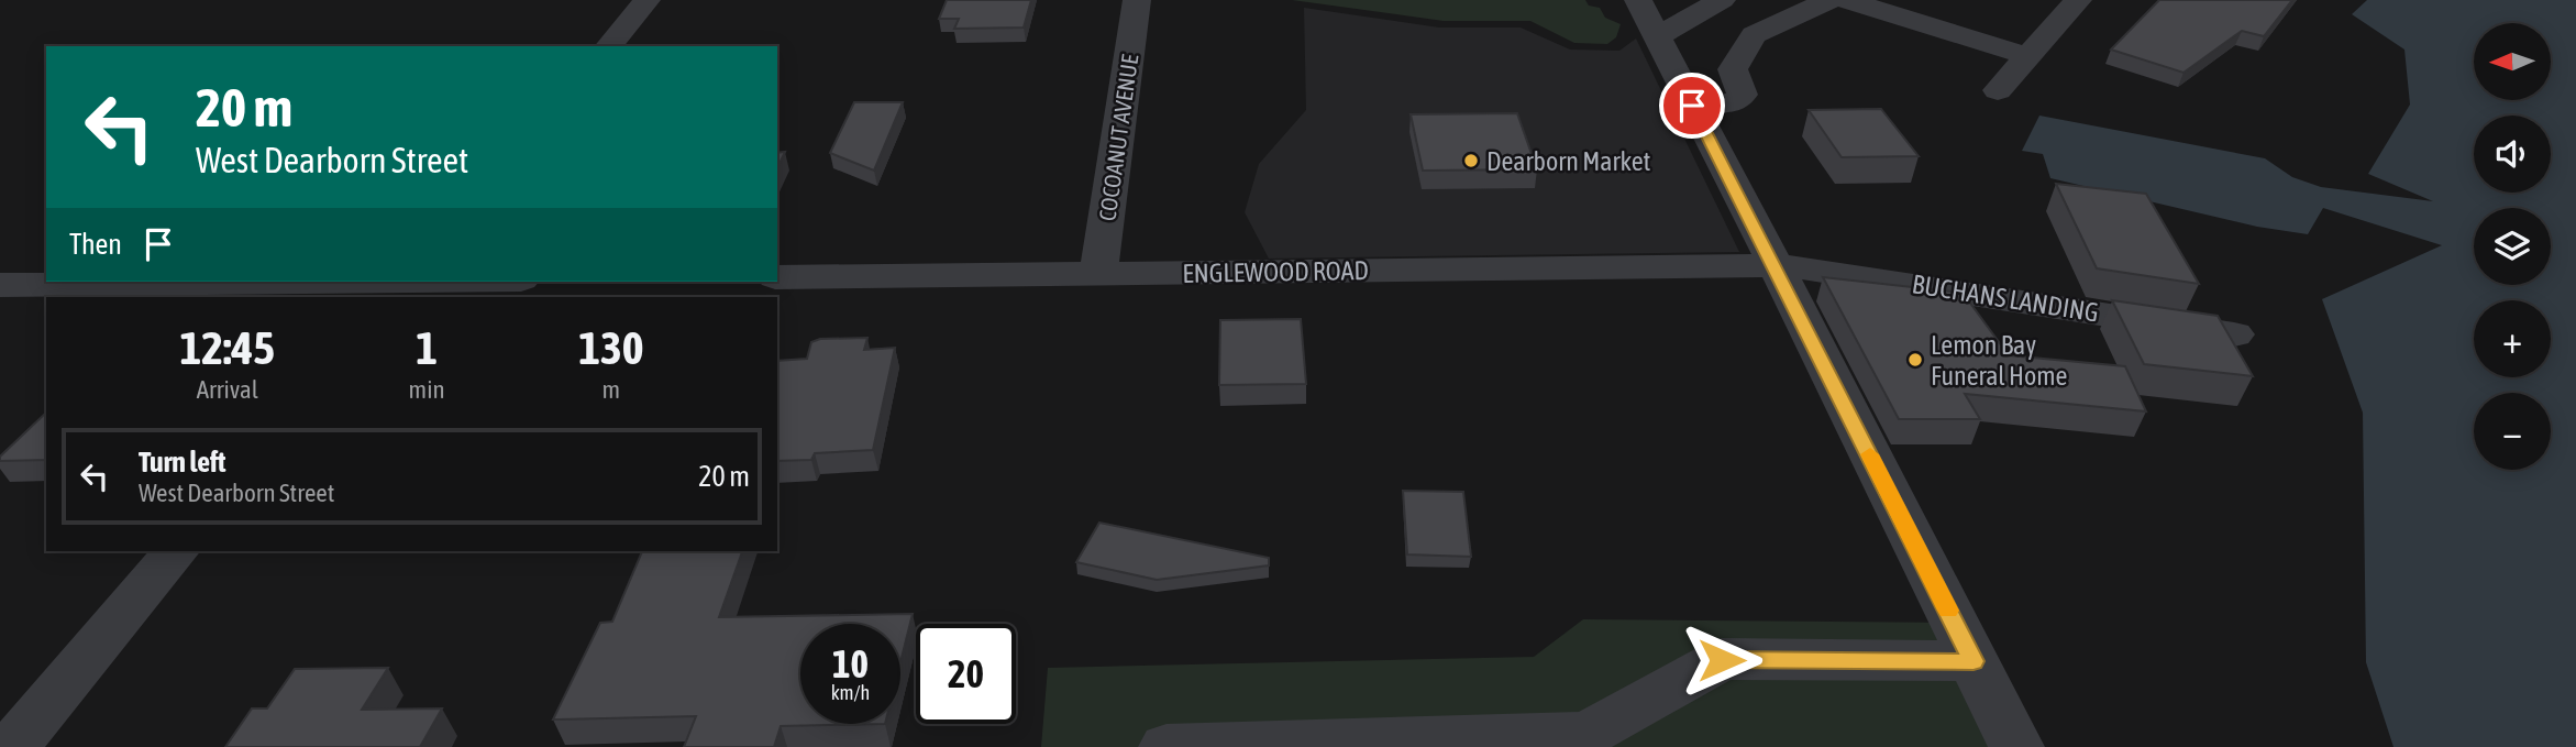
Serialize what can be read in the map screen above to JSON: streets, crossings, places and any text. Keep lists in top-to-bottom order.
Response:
{
  "streets": {
    "street": ["COCOANUT AVENUE", "ENGLEWOOD ROAD", "BUCHANS LANDING"]
  },
  "crossings": [
    ["COCOANUT AVENUE", "ENGLEWOOD ROAD"],
    ["ENGLEWOOD ROAD", "BUCHANS LANDING"]
  ],
  "places": ["Dearborn Market", "Lemon Bay Funeral Home"],
  "north": "left",
  "page": {
    "map_buttons": ["+", "−"],
    "turn": ["20 m", "West Dearborn Street"],
    "then": "Then",
    "eta": [
      "12:45",
      "Arrival",
      "1",
      "min",
      "130",
      "m"
    ],
    "list": [
      {
        "name": "Turn left",
        "note": "West Dearborn Street",
        "value": "20 m"
      }
    ],
    "speed": "10 km/h",
    "limit": "20"
  }
}
